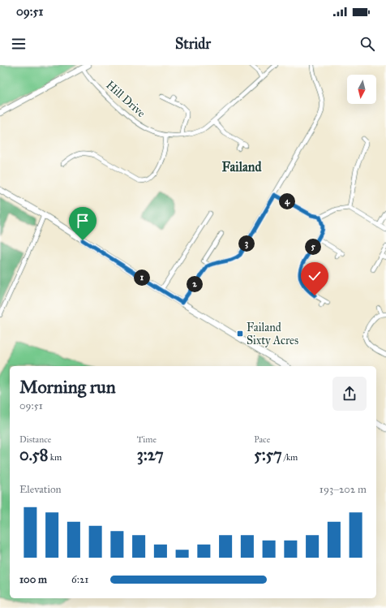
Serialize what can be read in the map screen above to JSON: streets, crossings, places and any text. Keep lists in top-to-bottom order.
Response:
{
  "streets": {
    "street": ["Hill Drive"]
  },
  "districts": ["Failand"],
  "places": {
    "transit": ["Failand Sixty Acres"]
  },
  "north": "bottom",
  "page": {
    "status": "09:51",
    "header": "Stridr",
    "pins": [
      "4",
      "3",
      "5",
      "1",
      "2"
    ],
    "heading": ["Morning run", "09:51"],
    "stats": [
      ["Distance", "0.58 km"],
      ["Time", "3:27"],
      ["Pace", "5:57 /km"]
    ],
    "chart": ["Elevation", "193–202 m"],
    "list": [
      {
        "name": "100 m",
        "note": "6:21"
      }
    ]
  }
}
